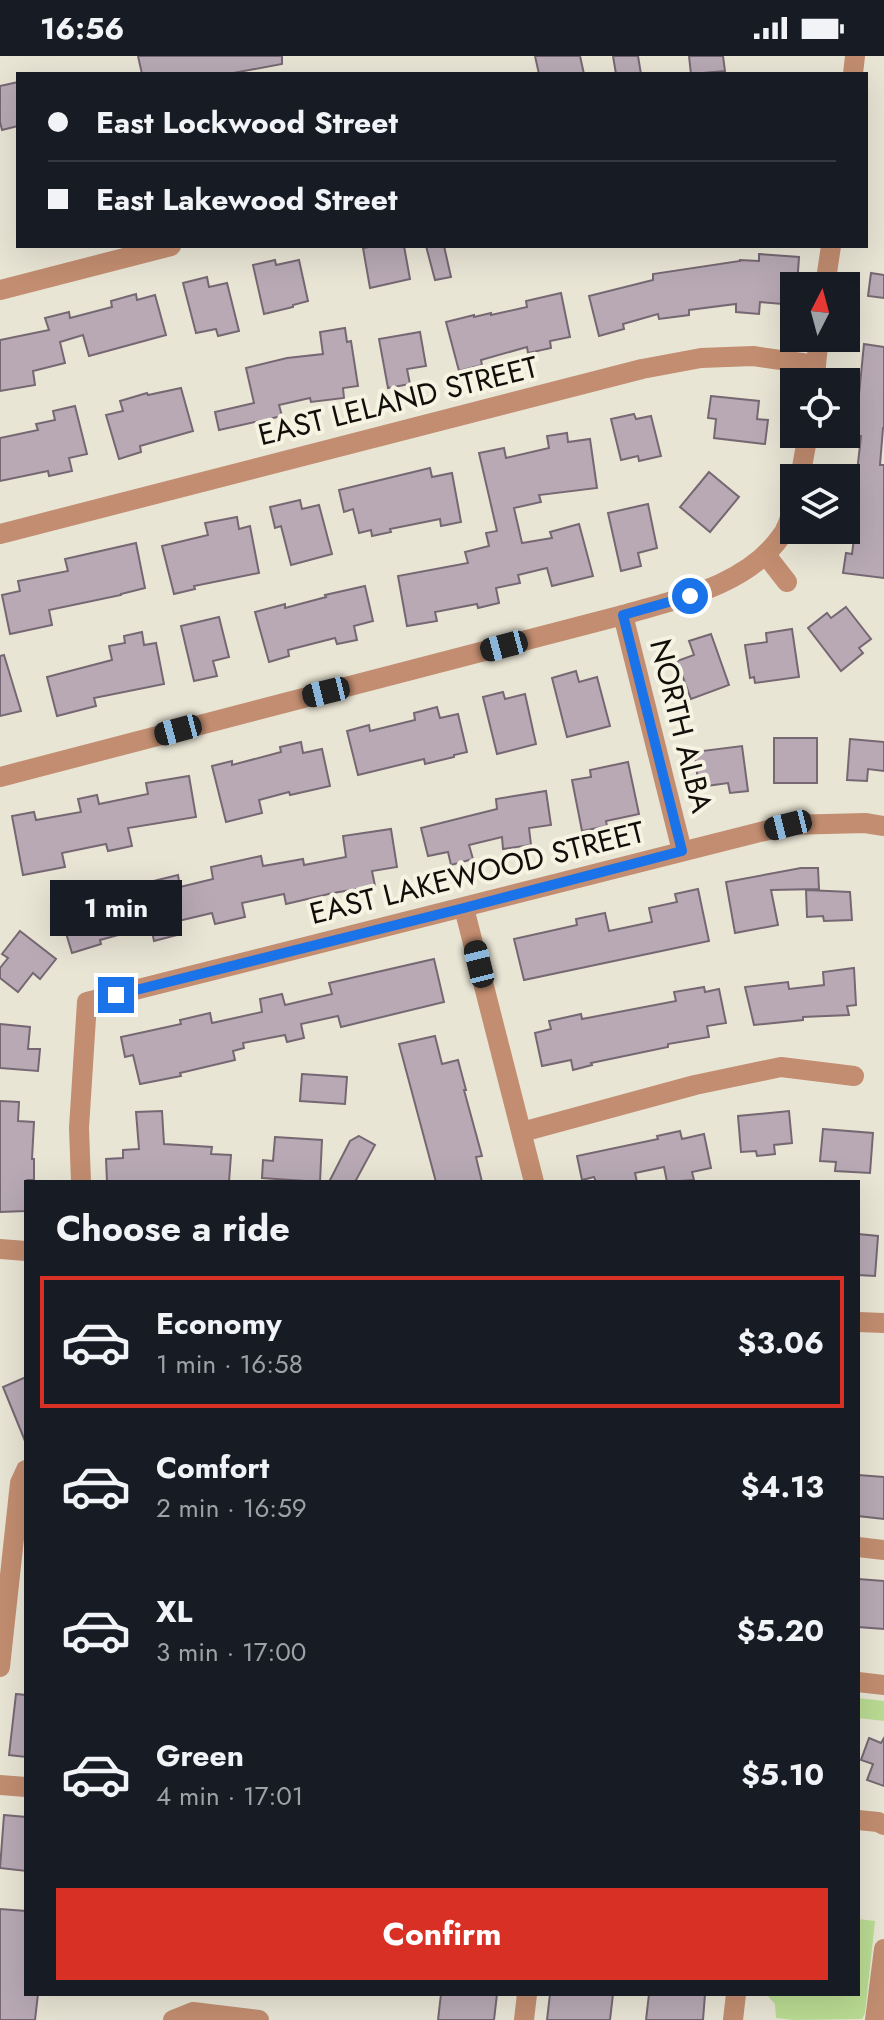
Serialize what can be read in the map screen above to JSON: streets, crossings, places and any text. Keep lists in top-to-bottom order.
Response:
{
  "streets": {
    "street": ["EAST LELAND STREET", "NORTH ALBA", "EAST LAKEWOOD STREET"]
  },
  "crossings": [
    ["NORTH ALBA", "EAST LAKEWOOD STREET"]
  ],
  "north": "top",
  "page": {
    "status": "16:56",
    "banner": ["East Lockwood Street", "East Lakewood Street"],
    "bubble": "1 min",
    "heading": "Choose a ride",
    "list": [
      {
        "name": "Economy",
        "note": "1 min · 16:58",
        "value": "$3.06"
      },
      {
        "name": "Comfort",
        "note": "2 min · 16:59",
        "value": "$4.13"
      },
      {
        "name": "XL",
        "note": "3 min · 17:00",
        "value": "$5.20"
      },
      {
        "name": "Green",
        "note": "4 min · 17:01",
        "value": "$5.10"
      }
    ],
    "buttons": "Confirm"
  }
}
